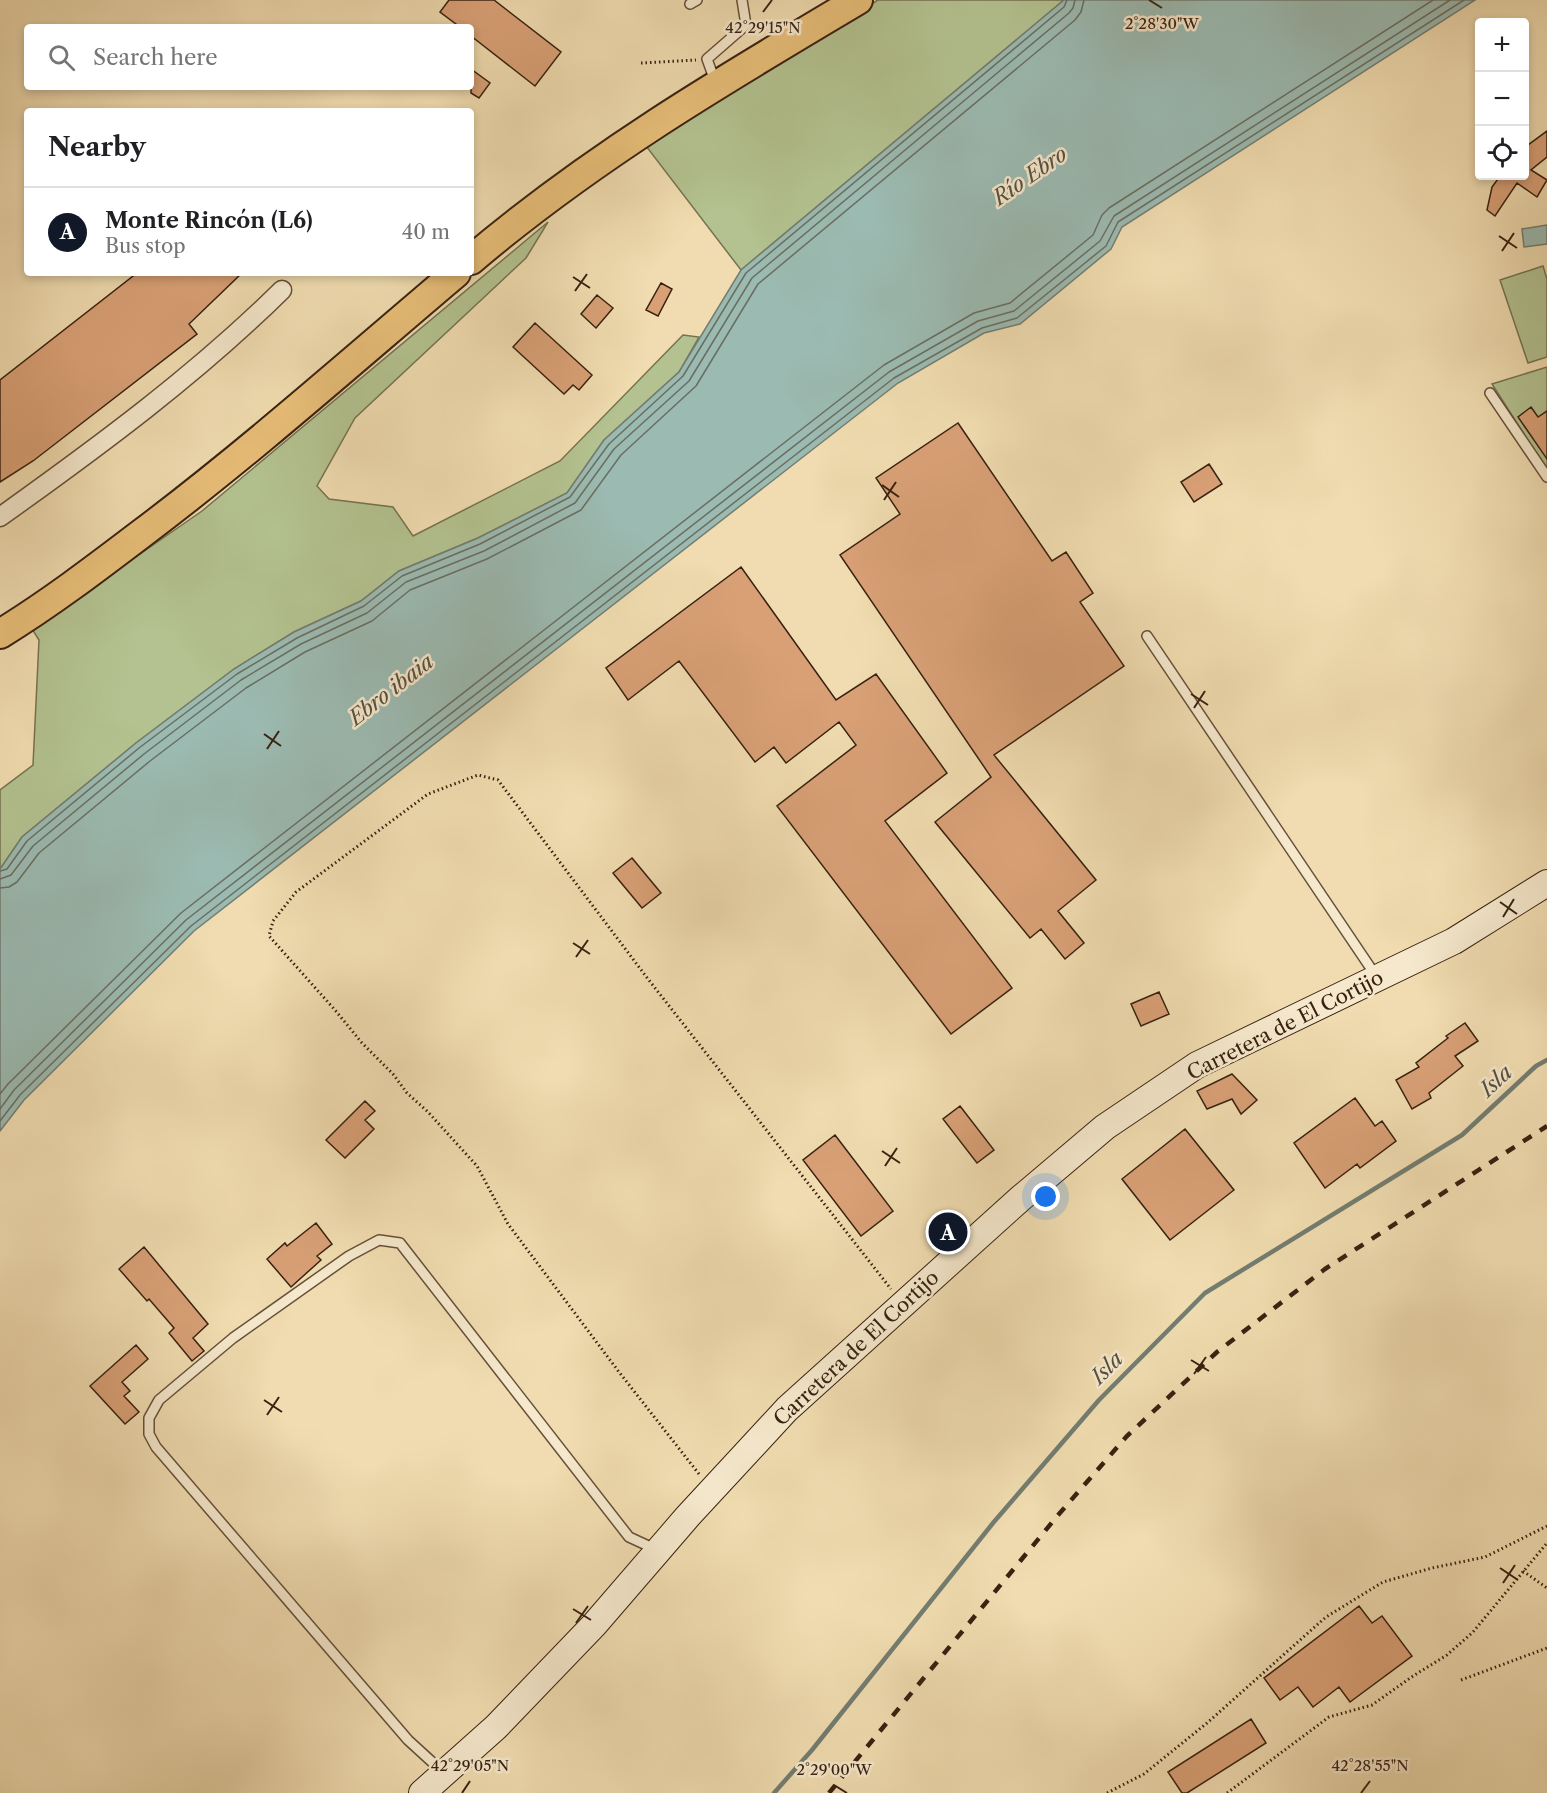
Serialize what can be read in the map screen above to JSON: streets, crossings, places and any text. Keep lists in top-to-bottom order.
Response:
{
  "streets": {
    "street": ["Carretera de El Cortijo"]
  },
  "water": ["Río Ebro", "Ebro ibaia", "Isla"],
  "page": {
    "map_buttons": ["+", "−"],
    "search": "Search here",
    "heading": "Nearby",
    "list": [
      {
        "mark": "A",
        "name": "Monte Rincón (L6)",
        "note": "Bus stop",
        "value": "40 m"
      }
    ],
    "pins": "A"
  },
  "coordinates": [
    "2°28'30\"W",
    "42°29'15\"N",
    "42°29'05\"N",
    "42°28'55\"N",
    "2°29'00\"W"
  ]
}
